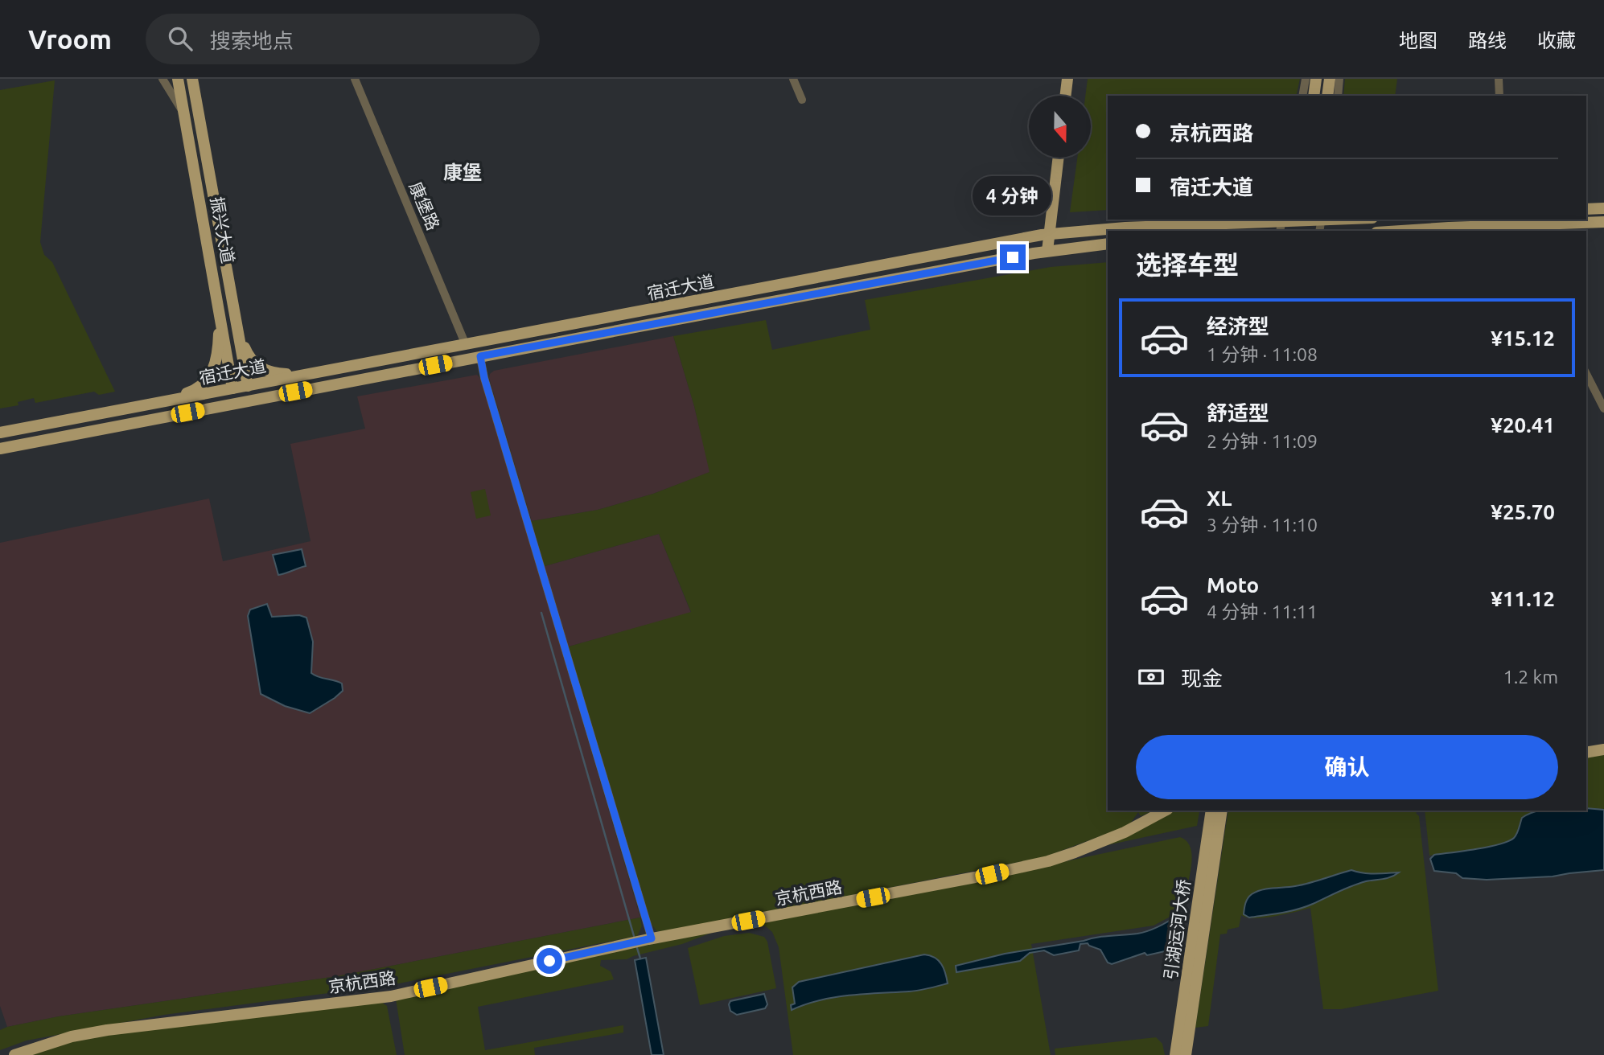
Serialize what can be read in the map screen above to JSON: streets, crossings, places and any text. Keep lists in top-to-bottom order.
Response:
{
  "streets": {
    "main road": [
      "振兴大道",
      "宿迁大道",
      "京杭西路",
      "引湖运河大桥"
    ],
    "street": ["康堡路"]
  },
  "crossings": [
    ["康堡路", "宿迁大道"],
    ["振兴大道", "宿迁大道"]
  ],
  "districts": ["康堡"],
  "north": "bottom",
  "page": {
    "header": "Vroom",
    "search": "搜索地点",
    "nav": ["地图", "路线", "收藏"],
    "banner": ["京杭西路", "宿迁大道"],
    "bubble": "4 分钟",
    "heading": "选择车型",
    "list": [
      {
        "name": "经济型",
        "note": "1 分钟 · 11:08",
        "value": "¥15.12"
      },
      {
        "name": "舒适型",
        "note": "2 分钟 · 11:09",
        "value": "¥20.41"
      },
      {
        "name": "XL",
        "note": "3 分钟 · 11:10",
        "value": "¥25.70"
      },
      {
        "name": "Moto",
        "note": "4 分钟 · 11:11",
        "value": "¥11.12"
      }
    ],
    "pay": ["现金", "1.2 km"],
    "buttons": "确认"
  }
}
